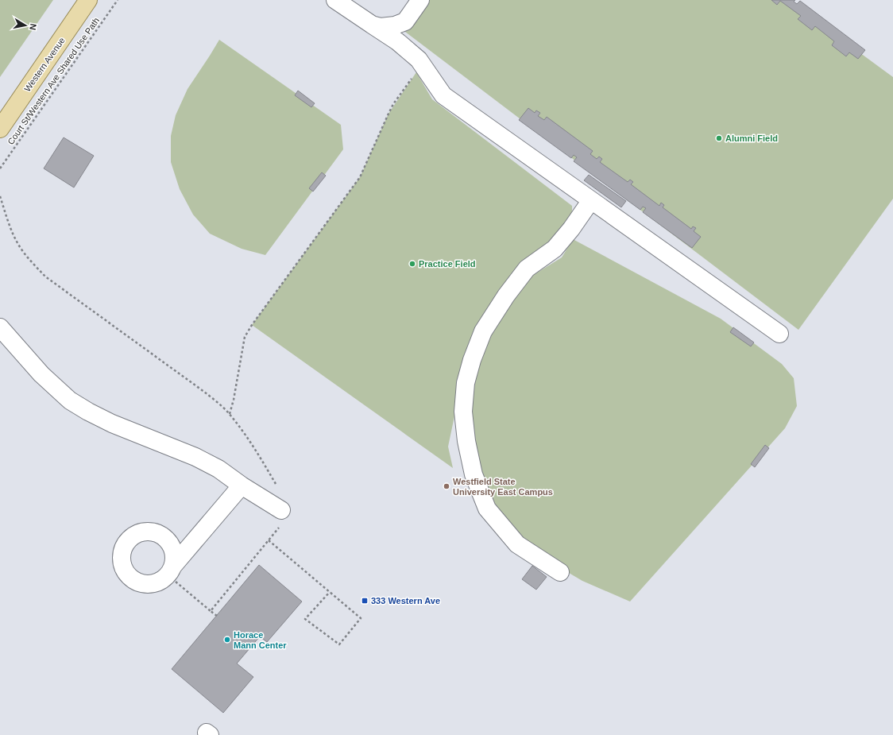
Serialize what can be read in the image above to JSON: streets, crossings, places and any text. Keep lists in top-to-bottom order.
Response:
{
  "streets": {
    "main road": ["Western Avenue"],
    "path": ["Court St/Western Ave Shared Use Path"]
  },
  "places": {
    "other": [
      "Alumni Field",
      "Practice Field",
      "Westfield State University East Campus",
      "Horace Mann Center"
    ],
    "transit": ["333 Western Ave"]
  },
  "north": "right"
}
